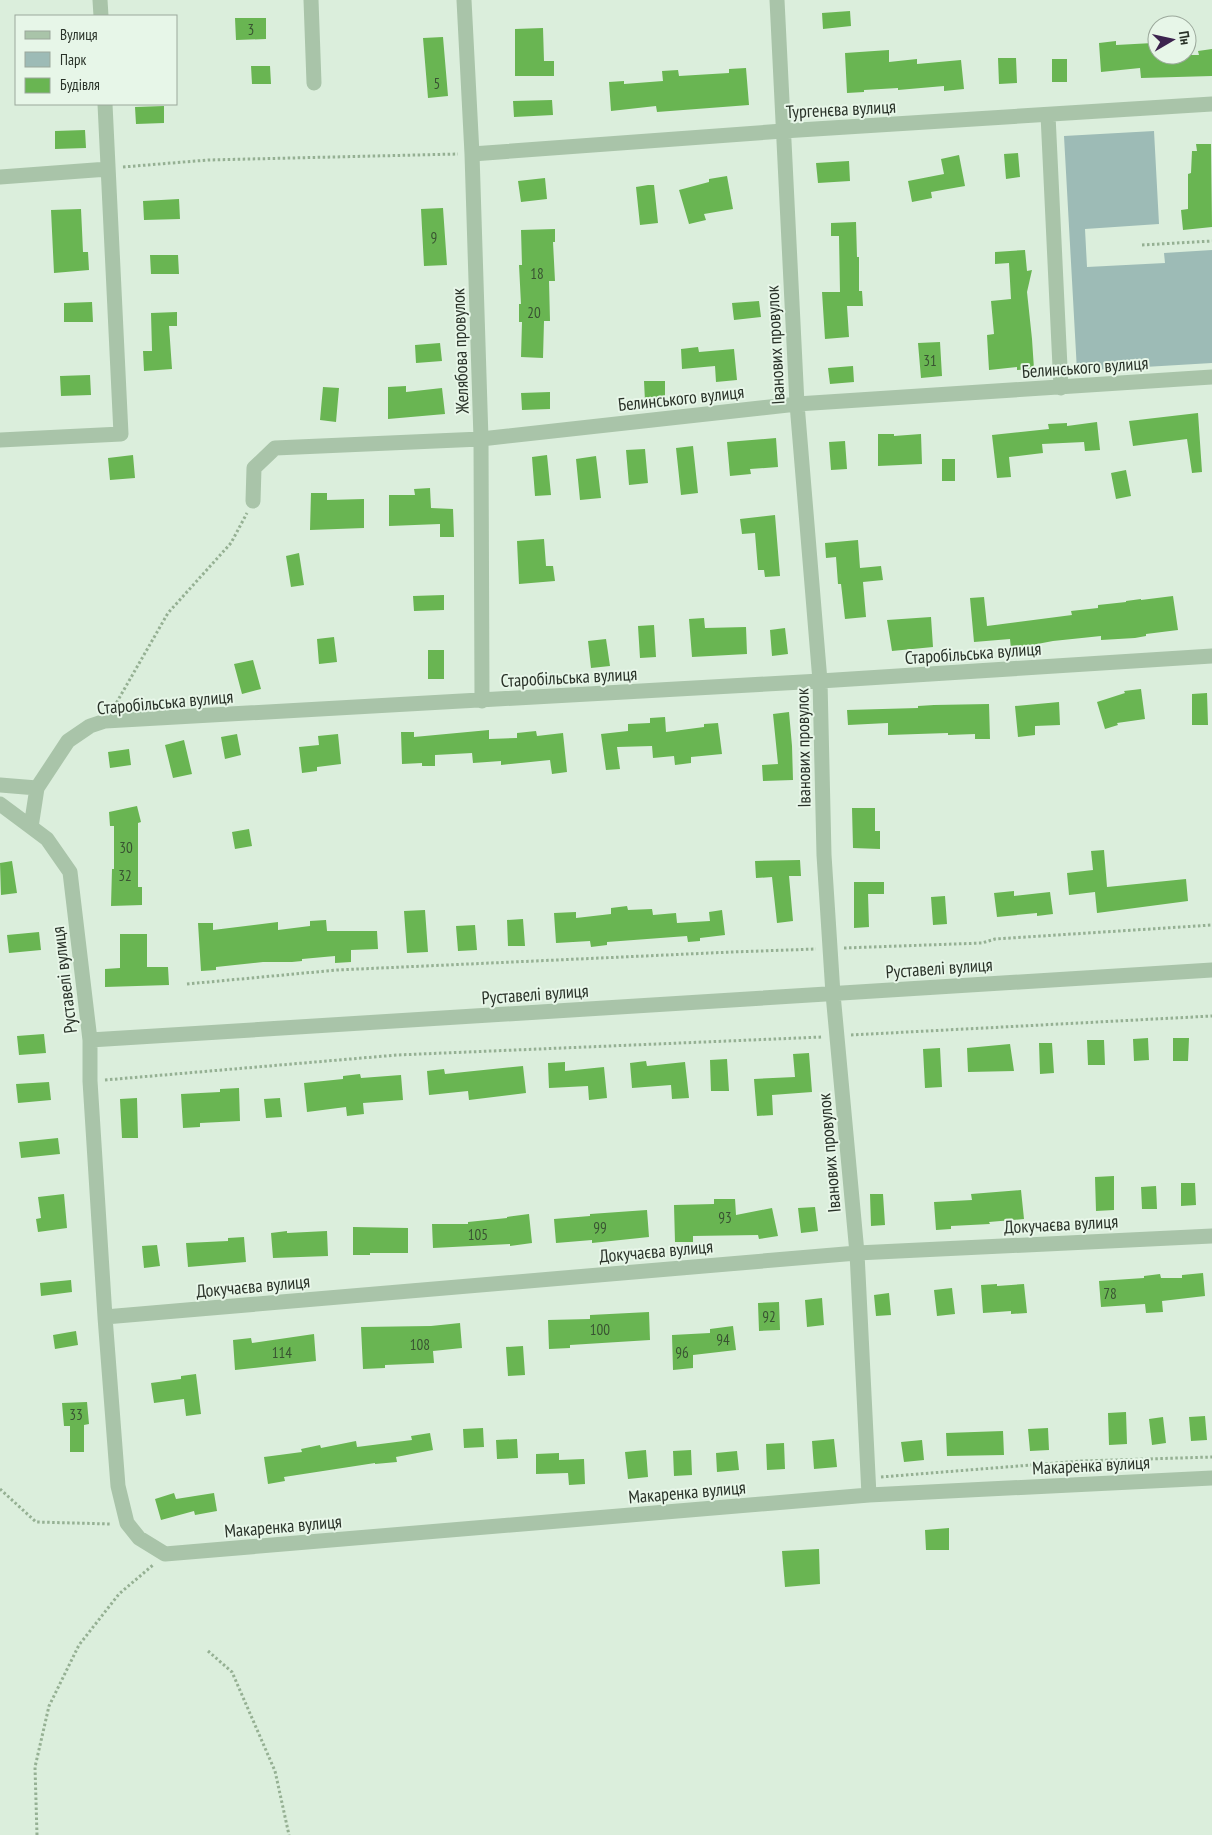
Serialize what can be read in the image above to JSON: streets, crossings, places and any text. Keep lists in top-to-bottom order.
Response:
{
  "streets": {
    "street": [
      "Тургенєва вулиця",
      "Іванових провулок",
      "Желябова провулок",
      "Белинського вулиця",
      "Старобільська вулиця",
      "Руставелі вулиця",
      "Докучаєва вулиця",
      "Макаренка вулиця"
    ]
  },
  "crossings": [
    ["Тургенєва вулиця", "Іванових провулок"],
    ["Тургенєва вулиця", "Желябова провулок"],
    ["Іванових провулок", "Белинського вулиця"],
    ["Іванових провулок", "Старобільська вулиця"],
    ["Іванових провулок", "Руставелі вулиця"],
    ["Іванових провулок", "Докучаєва вулиця"],
    ["Іванових провулок", "Макаренка вулиця"],
    ["Желябова провулок", "Белинського вулиця"],
    ["Желябова провулок", "Старобільська вулиця"],
    ["Старобільська вулиця", "Руставелі вулиця"]
  ],
  "house_numbers": [
    "3",
    "5",
    "9",
    "18",
    "20",
    "31",
    "30",
    "32",
    "93",
    "99",
    "105",
    "78",
    "92",
    "100",
    "94",
    "108",
    "114",
    "96",
    "33"
  ],
  "legend": ["Вулиця", "Парк", "Будівля"],
  "north": "right"
}
